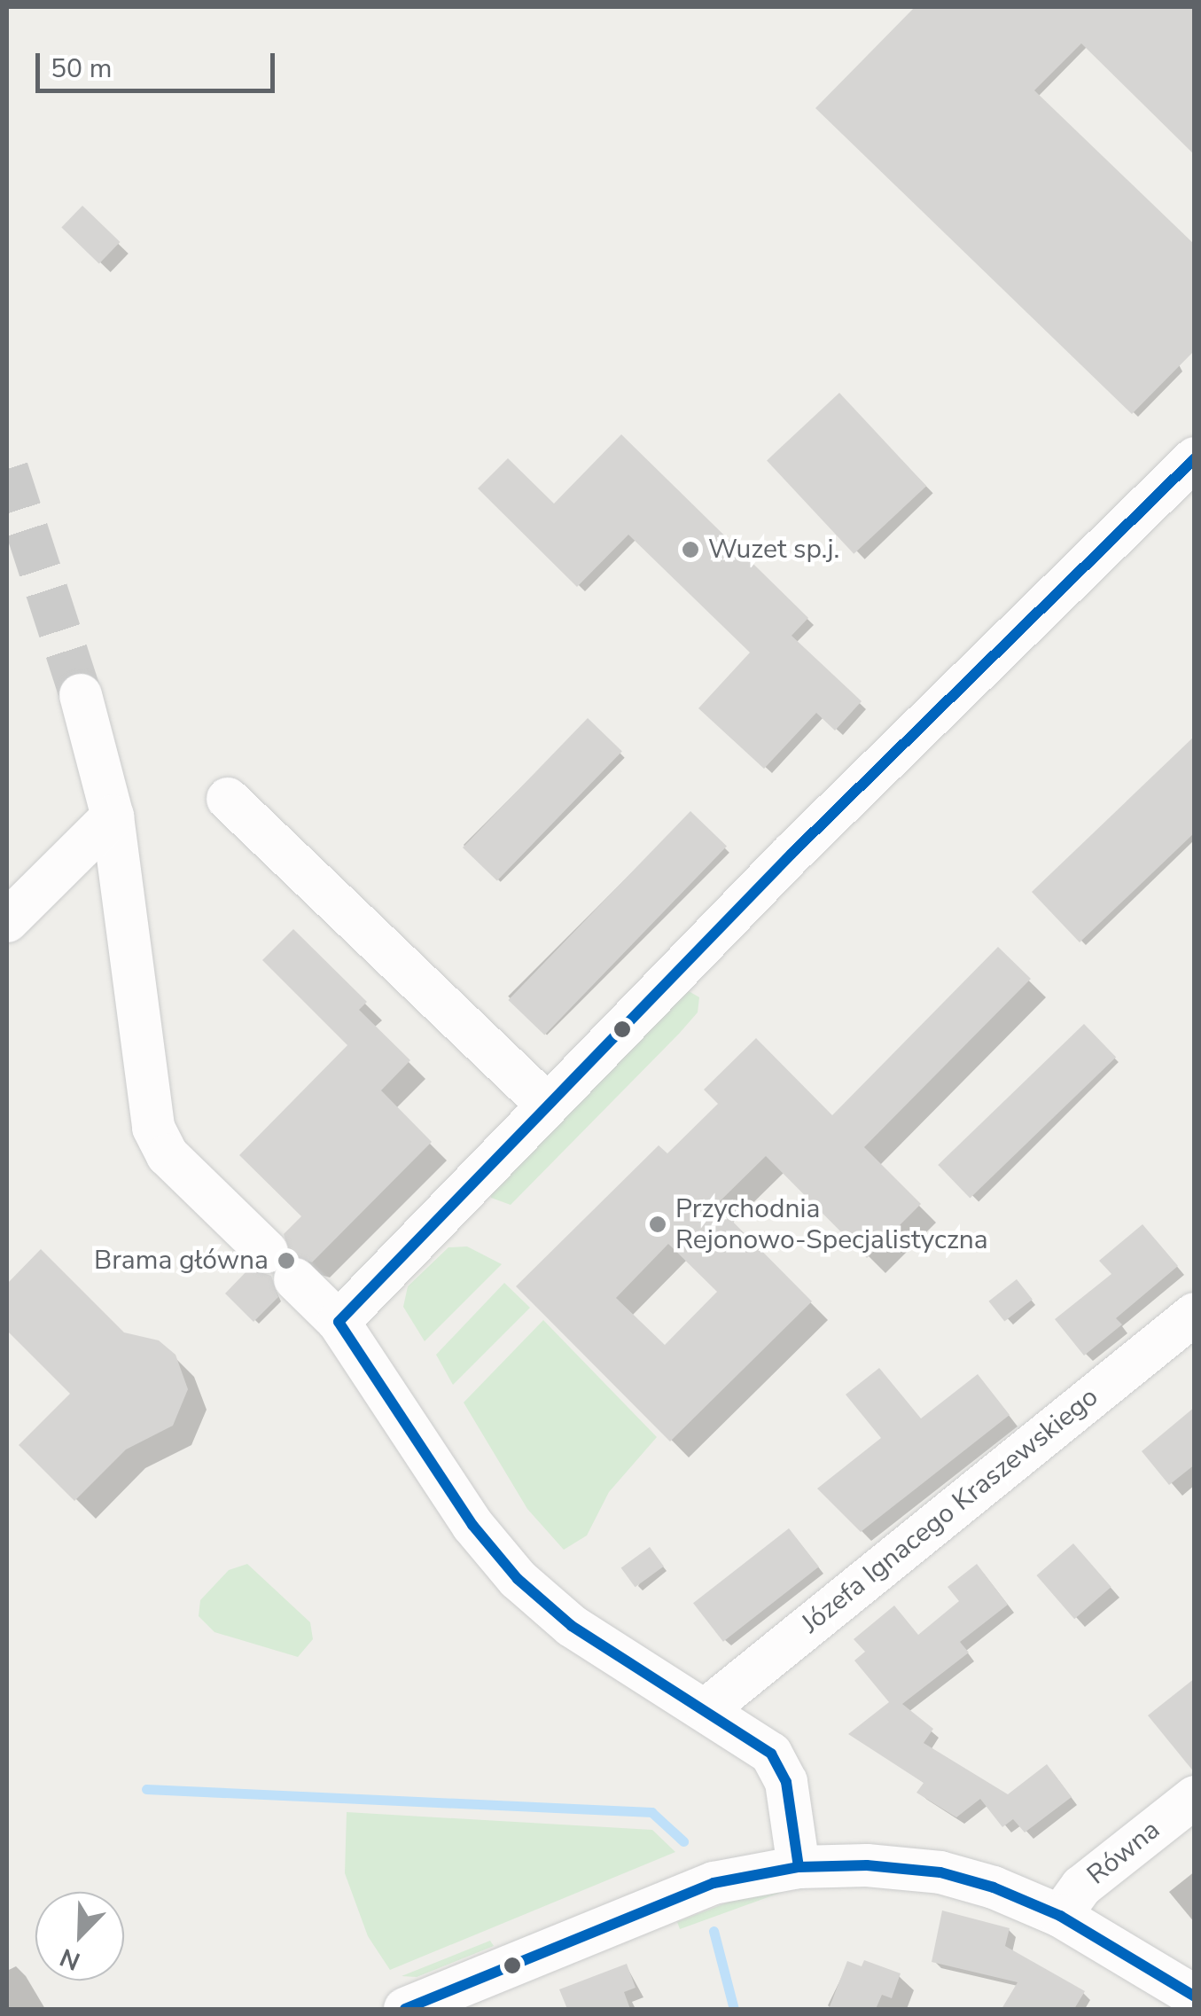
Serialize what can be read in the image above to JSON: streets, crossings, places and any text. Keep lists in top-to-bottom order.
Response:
{
  "streets": {
    "street": ["Józefa Ignacego Kraszewskiego", "Równa"]
  },
  "places": ["Wuzet sp.j.", "Przychodnia Rejonowo-Specjalistyczna", "Brama główna"],
  "scale_bar": "50 m",
  "north": "bottom left"
}
